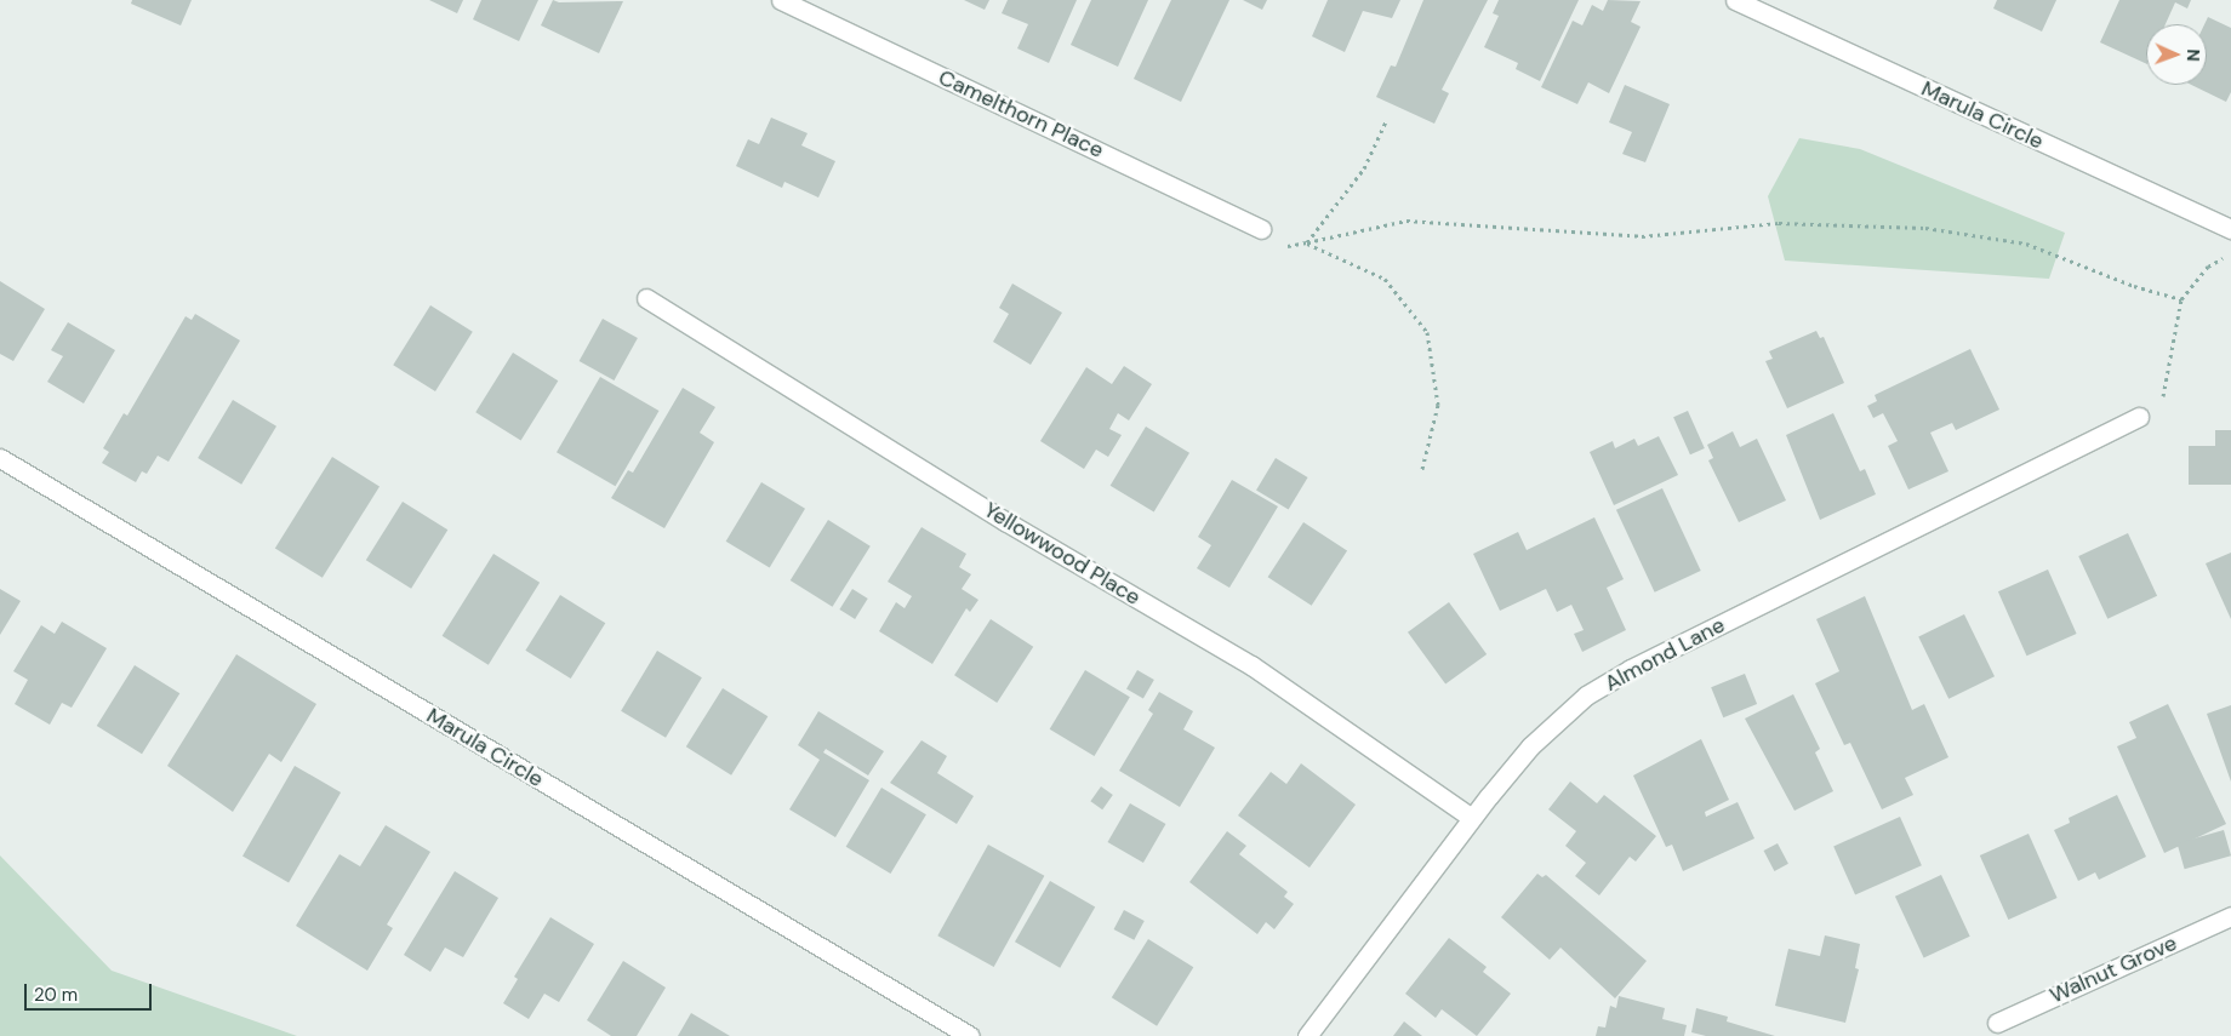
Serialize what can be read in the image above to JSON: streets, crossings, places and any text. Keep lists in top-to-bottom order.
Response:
{
  "streets": {
    "street": [
      "Camelthorn Place",
      "Marula Circle",
      "Yellowwood Place",
      "Almond Lane",
      "Walnut Grove"
    ]
  },
  "crossings": [
    ["Yellowwood Place", "Almond Lane"]
  ],
  "scale_bar": "20 m",
  "north": "right"
}
